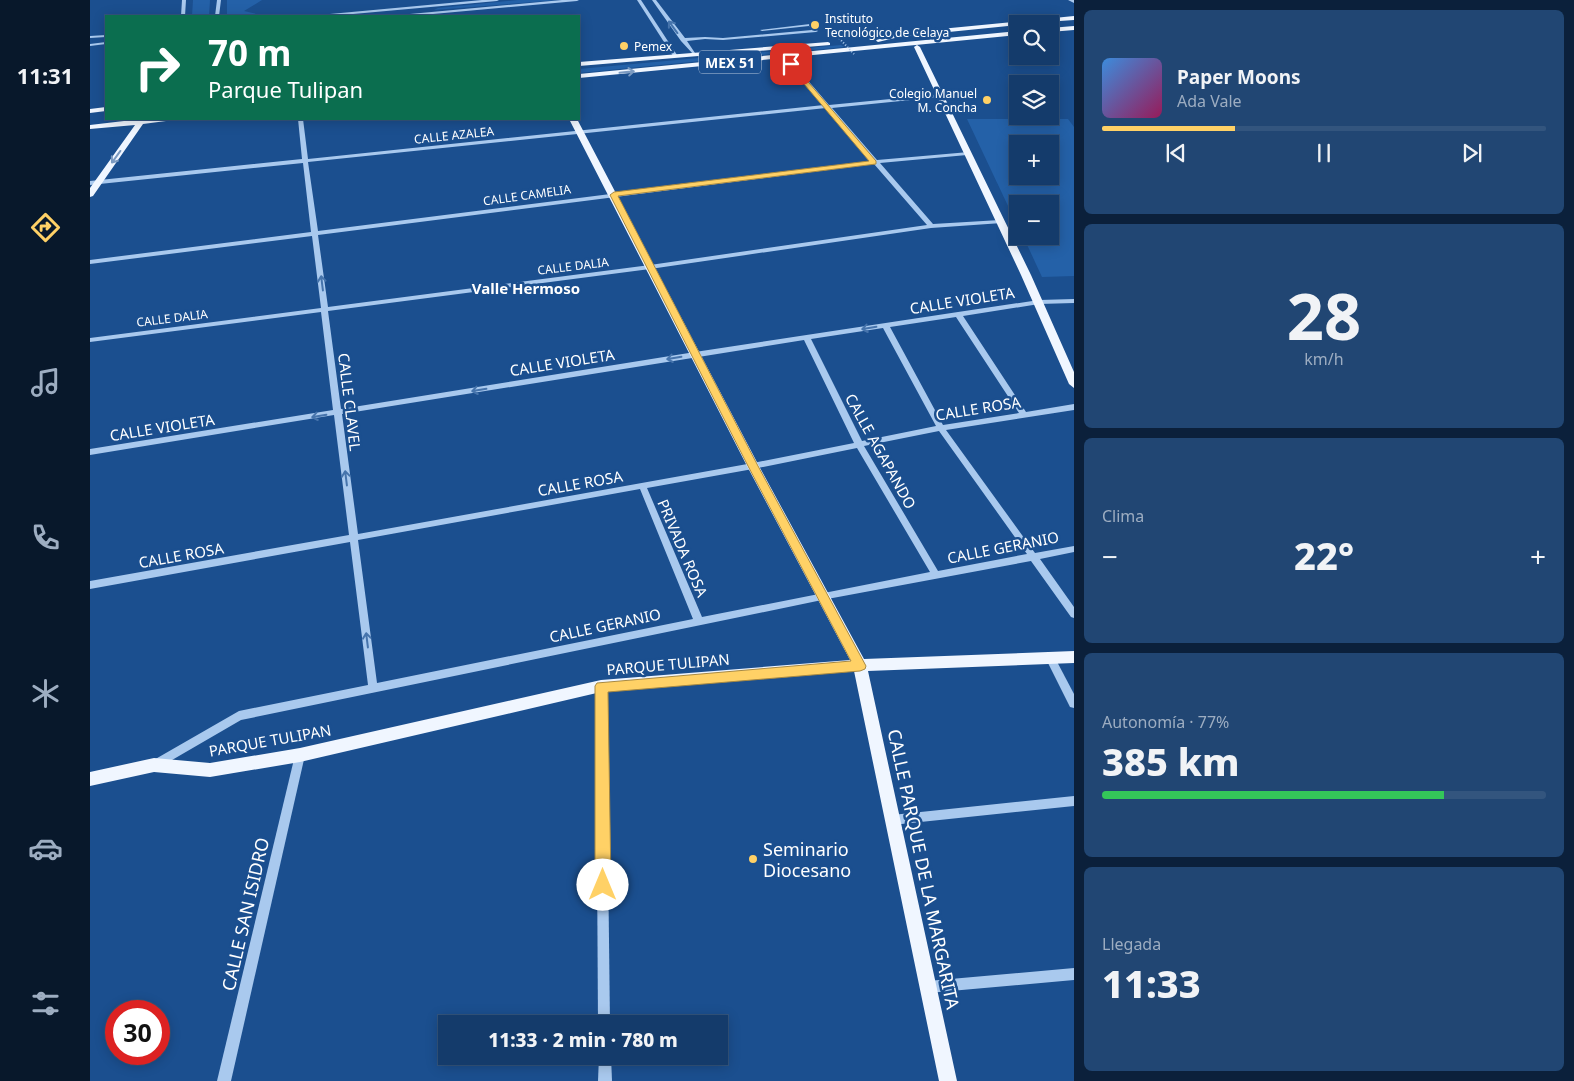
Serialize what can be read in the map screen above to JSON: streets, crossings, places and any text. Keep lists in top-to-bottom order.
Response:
{
  "streets": {
    "main road": ["MEX 51", "PARQUE TULIPAN", "CALLE PARQUE DE LA MARGARITA"],
    "street": [
      "CALLE AZALEA",
      "CALLE CAMELIA",
      "CALLE DALIA",
      "CALLE VIOLETA",
      "CALLE CLAVEL",
      "CALLE ROSA",
      "CALLE AGAPANDO",
      "CALLE GERANIO",
      "PRIVADA ROSA",
      "CALLE SAN ISIDRO"
    ]
  },
  "crossings": [
    ["CALLE AZALEA", "CALLE CLAVEL"],
    ["CALLE AZALEA", "CALLE PARQUE DE LA MARGARITA"],
    ["CALLE CAMELIA", "CALLE CLAVEL"],
    ["CALLE CAMELIA", "CALLE PARQUE DE LA MARGARITA"],
    ["CALLE DALIA", "CALLE CLAVEL"],
    ["CALLE DALIA", "CALLE PARQUE DE LA MARGARITA"],
    ["CALLE VIOLETA", "CALLE CLAVEL"],
    ["CALLE VIOLETA", "CALLE AGAPANDO"],
    ["CALLE VIOLETA", "CALLE PARQUE DE LA MARGARITA"],
    ["CALLE CLAVEL", "CALLE ROSA"],
    ["CALLE CLAVEL", "CALLE GERANIO"],
    ["CALLE ROSA", "CALLE AGAPANDO"],
    ["CALLE ROSA", "PRIVADA ROSA"],
    ["CALLE ROSA", "CALLE PARQUE DE LA MARGARITA"],
    ["CALLE AGAPANDO", "CALLE GERANIO"],
    ["CALLE GERANIO", "PRIVADA ROSA"],
    ["CALLE GERANIO", "PARQUE TULIPAN"],
    ["CALLE GERANIO", "CALLE PARQUE DE LA MARGARITA"],
    ["PARQUE TULIPAN", "CALLE PARQUE DE LA MARGARITA"],
    ["PARQUE TULIPAN", "CALLE SAN ISIDRO"]
  ],
  "one_way": ["CALLE VIOLETA", "CALLE CLAVEL"],
  "districts": ["Valle Hermoso"],
  "places": [
    "Instituto Tecnológico de Celaya",
    "Pemex",
    "Colegio Manuel M. Concha",
    "Seminario Diocesano"
  ],
  "page": {
    "tabs": "11:31",
    "map_buttons": ["+", "−"],
    "turn": ["70 m", "Parque Tulipan"],
    "song": ["Paper Moons", "Ada Vale"],
    "tile": [
      ["28", "km/h"],
      "Clima",
      ["Autonomía · 77%", "385 km"],
      ["Llegada", "11:33"]
    ],
    "heat": ["−", "22°", "+"],
    "limit": "30",
    "trip": "11:33 · 2 min · 780 m"
  }
}
